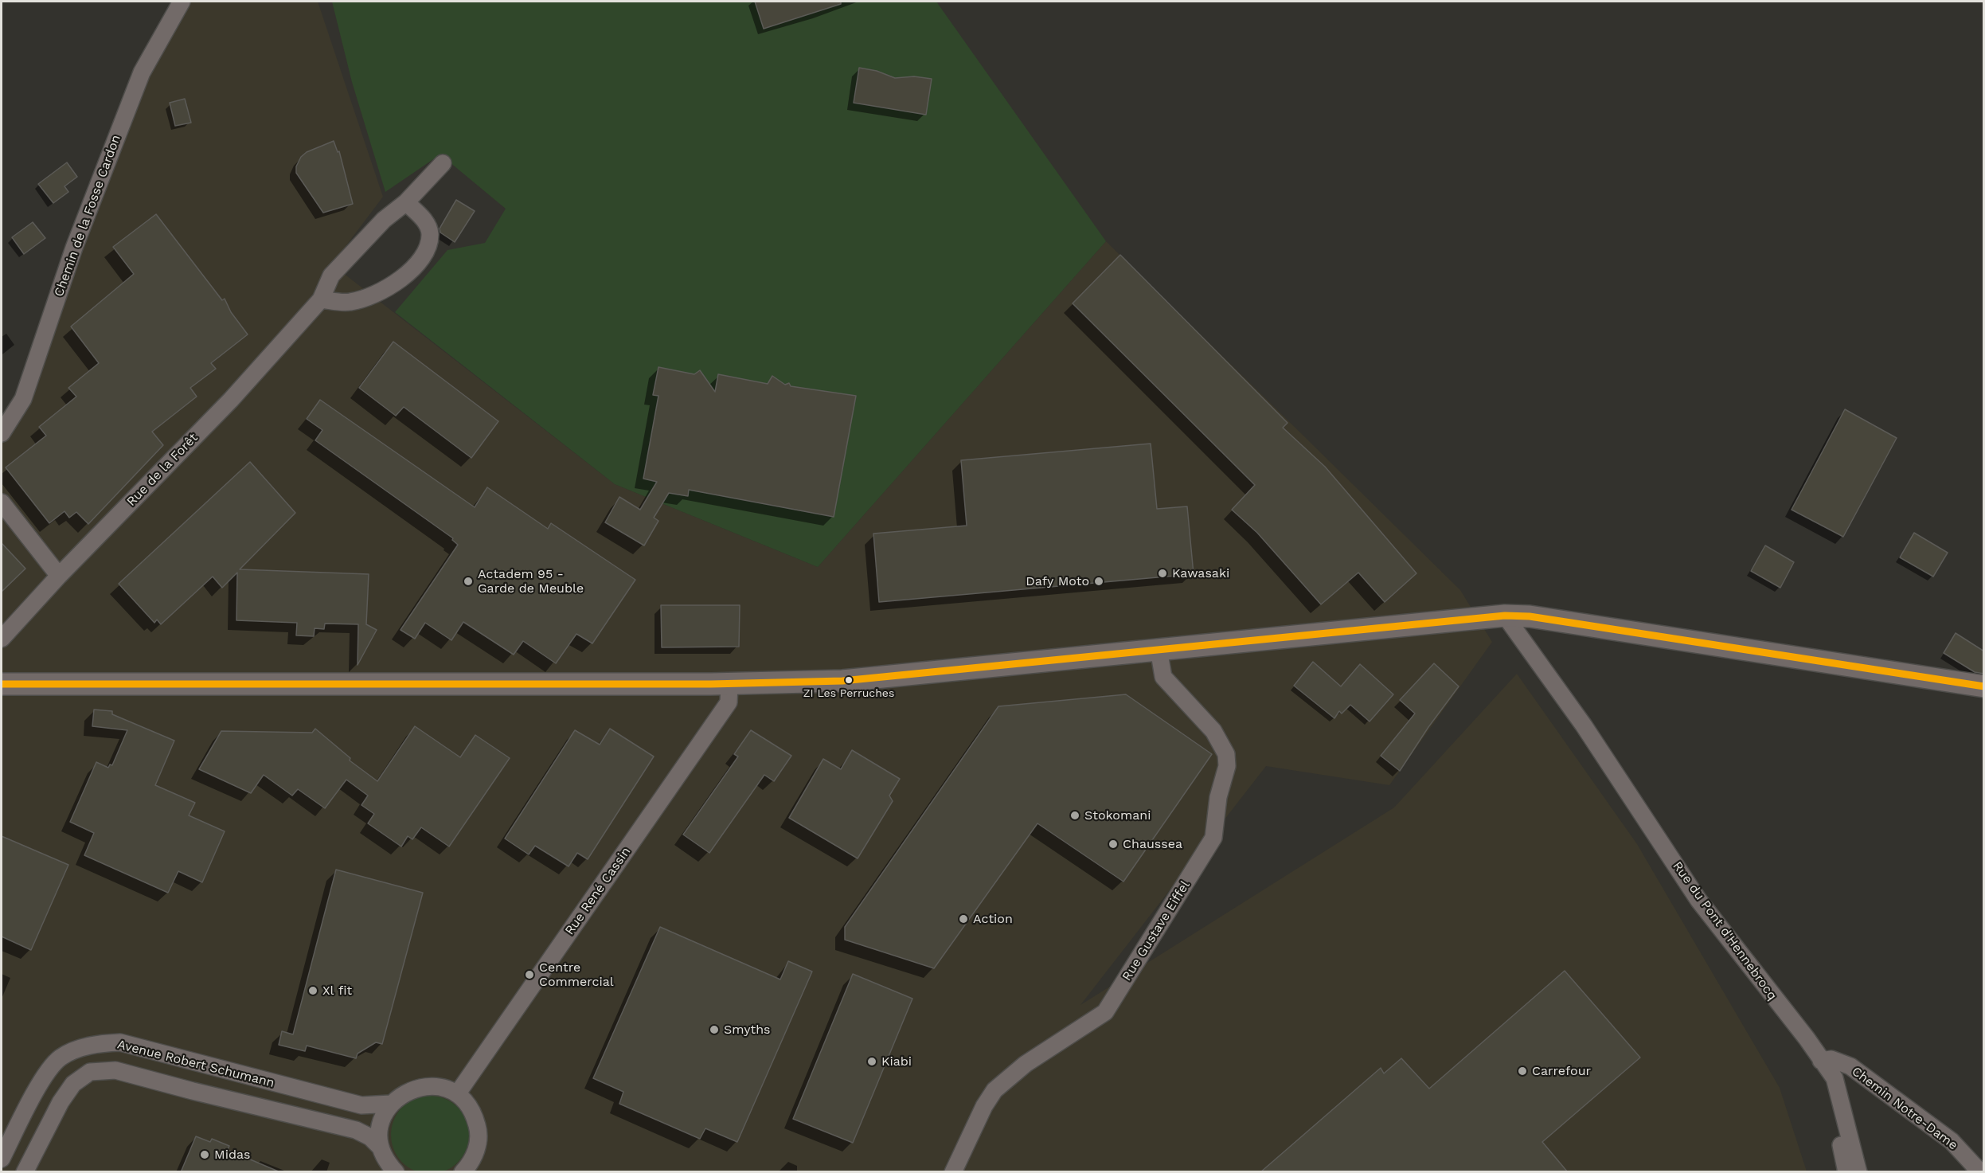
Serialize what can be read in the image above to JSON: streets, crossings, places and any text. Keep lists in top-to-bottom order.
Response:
{
  "streets": {
    "street": [
      "Chemin de la Fosse Cardon",
      "Rue de la Forêt",
      "Rue René Cassin",
      "Rue Gustave Eiffel",
      "Rue du Pont d'Hennebrocq",
      "Avenue Robert Schumann",
      "Chemin Notre-Dame"
    ]
  },
  "crossings": [
    ["Rue du Pont d'Hennebrocq", "Chemin Notre-Dame"]
  ],
  "places": [
    "Kawasaki",
    "Actadem 95 - Garde de Meuble",
    "Dafy Moto",
    "ZI Les Perruches",
    "Stokomani",
    "Chaussea",
    "Action",
    "Centre Commercial",
    "Xl fit",
    "Smyths",
    "Kiabi",
    "Carrefour",
    "Midas"
  ]
}
